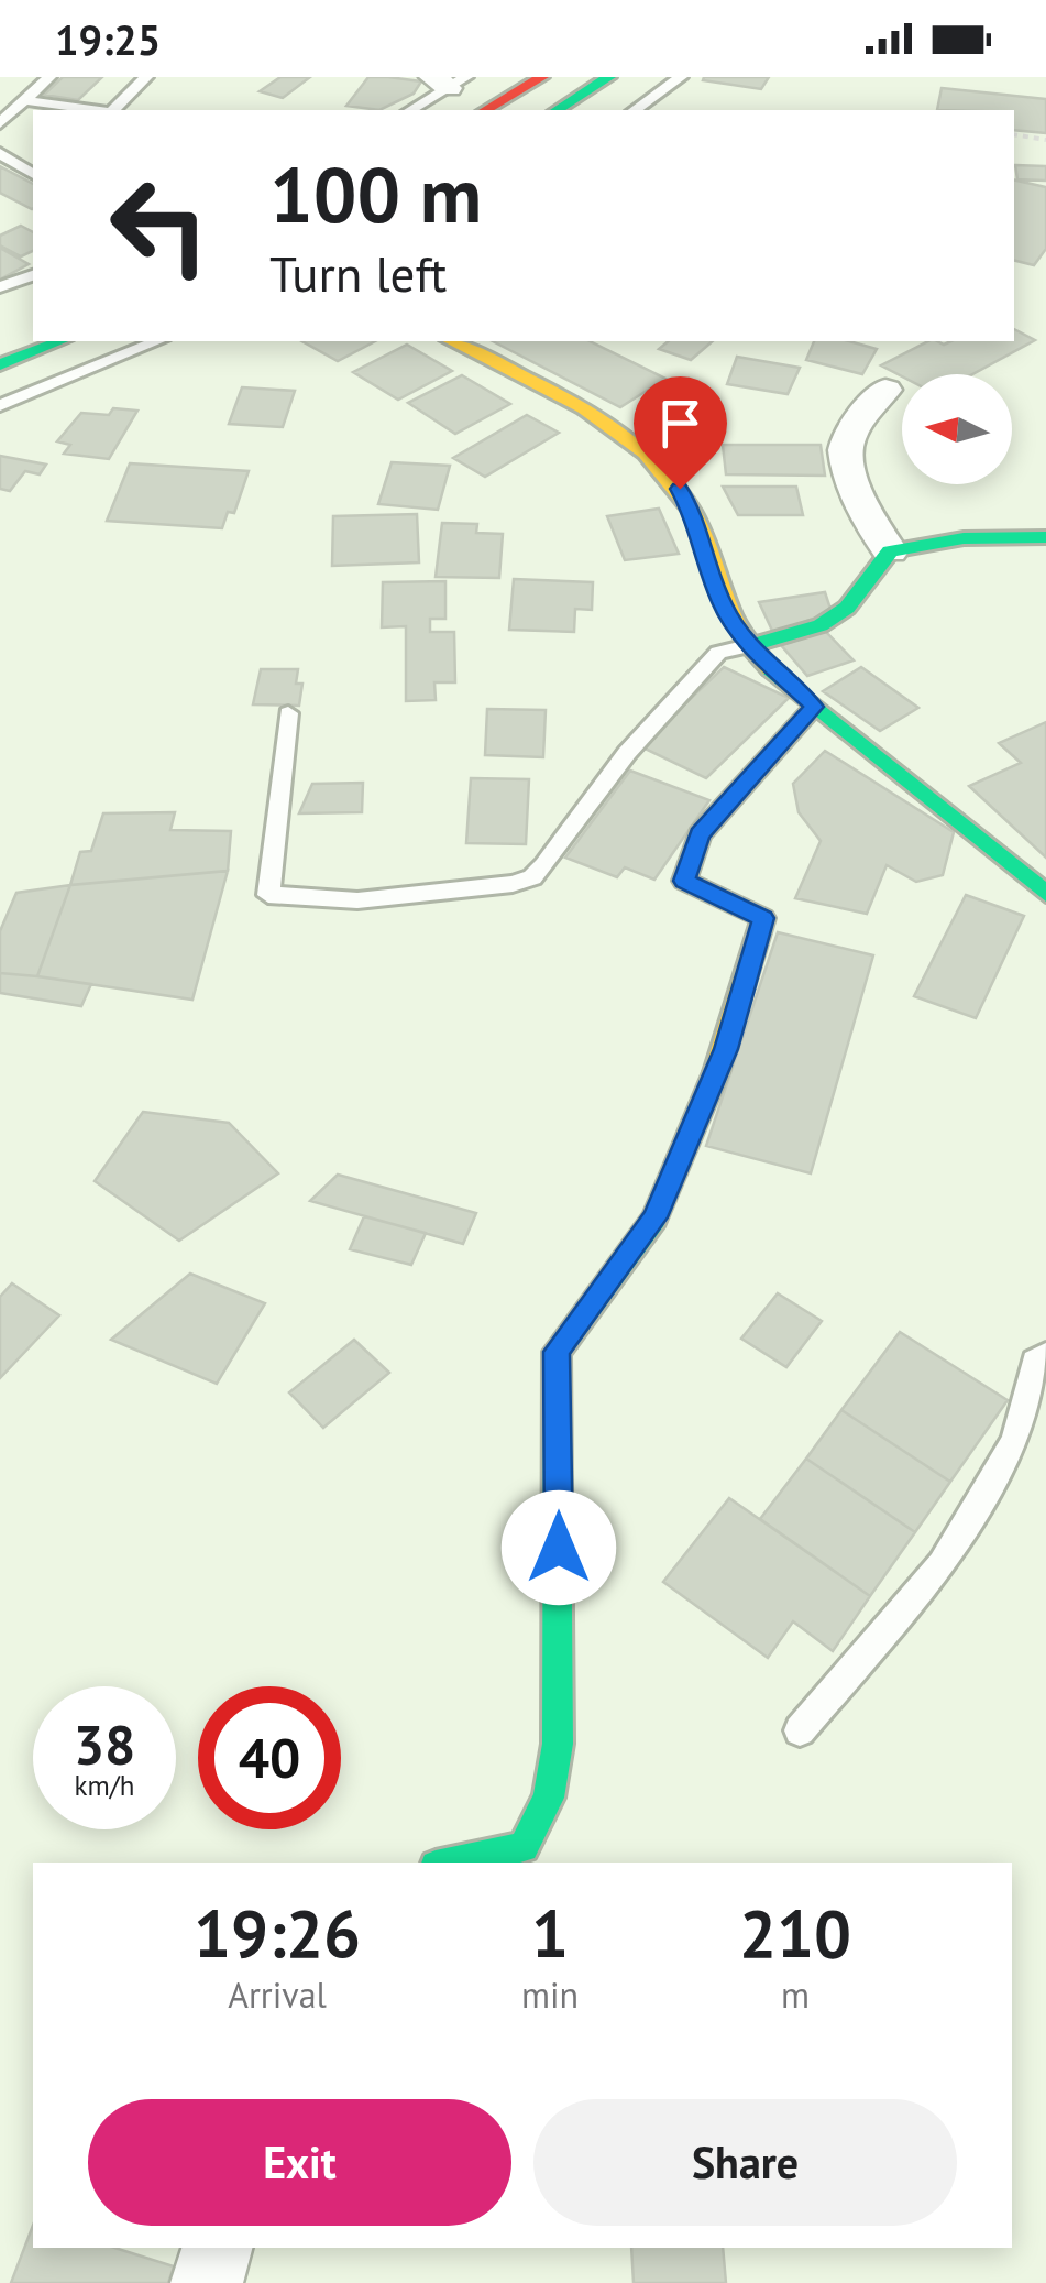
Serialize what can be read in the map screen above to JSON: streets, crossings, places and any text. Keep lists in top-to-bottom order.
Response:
{
  "north": "left",
  "page": {
    "status": "19:25",
    "turn": ["100 m", "Turn left"],
    "speed": "38 km/h",
    "limit": "40",
    "eta": [
      "19:26",
      "Arrival",
      "1",
      "min",
      "210",
      "m"
    ],
    "buttons": ["Exit", "Share"]
  }
}
